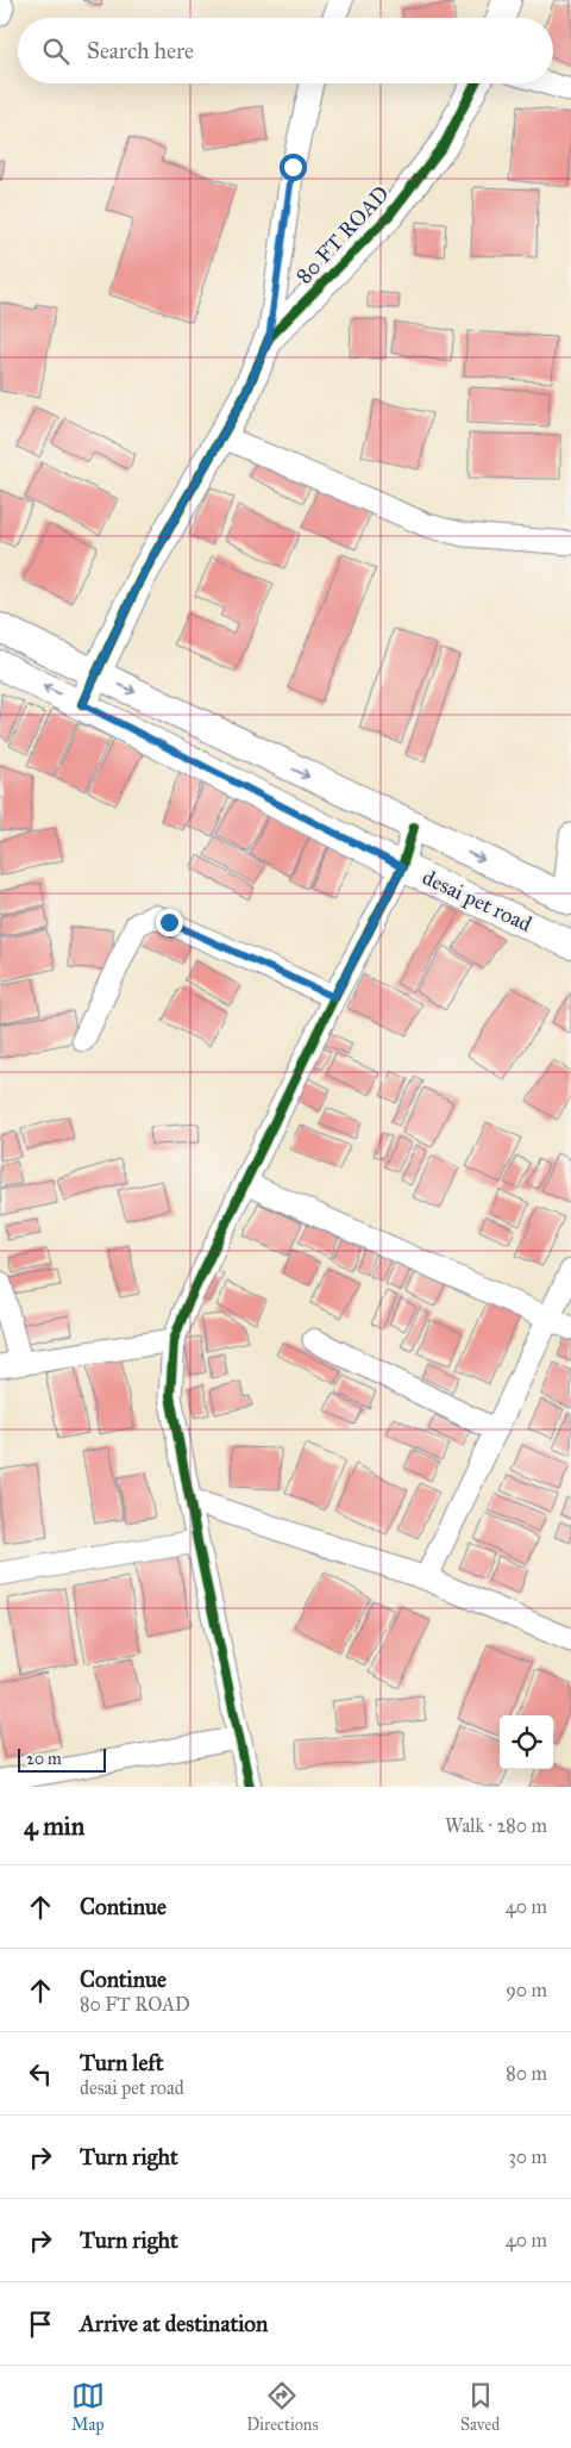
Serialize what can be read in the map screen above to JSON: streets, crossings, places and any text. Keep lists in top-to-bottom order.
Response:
{
  "streets": {
    "street": ["80 FT ROAD", "desai pet road"]
  },
  "crossings": [
    ["80 FT ROAD", "desai pet road"]
  ],
  "scale_bar": "20 m",
  "page": {
    "search": "Search here",
    "scale": "20 m",
    "heading": ["4 min", "Walk · 280 m"],
    "list": [
      ["Continue", "40 m"],
      ["Continue", "80 FT ROAD", "90 m"],
      ["Turn left", "desai pet road", "80 m"],
      ["Turn right", "30 m"],
      ["Turn right", "40 m"],
      "Arrive at destination"
    ],
    "nav": ["Map", "Directions", "Saved"]
  }
}
